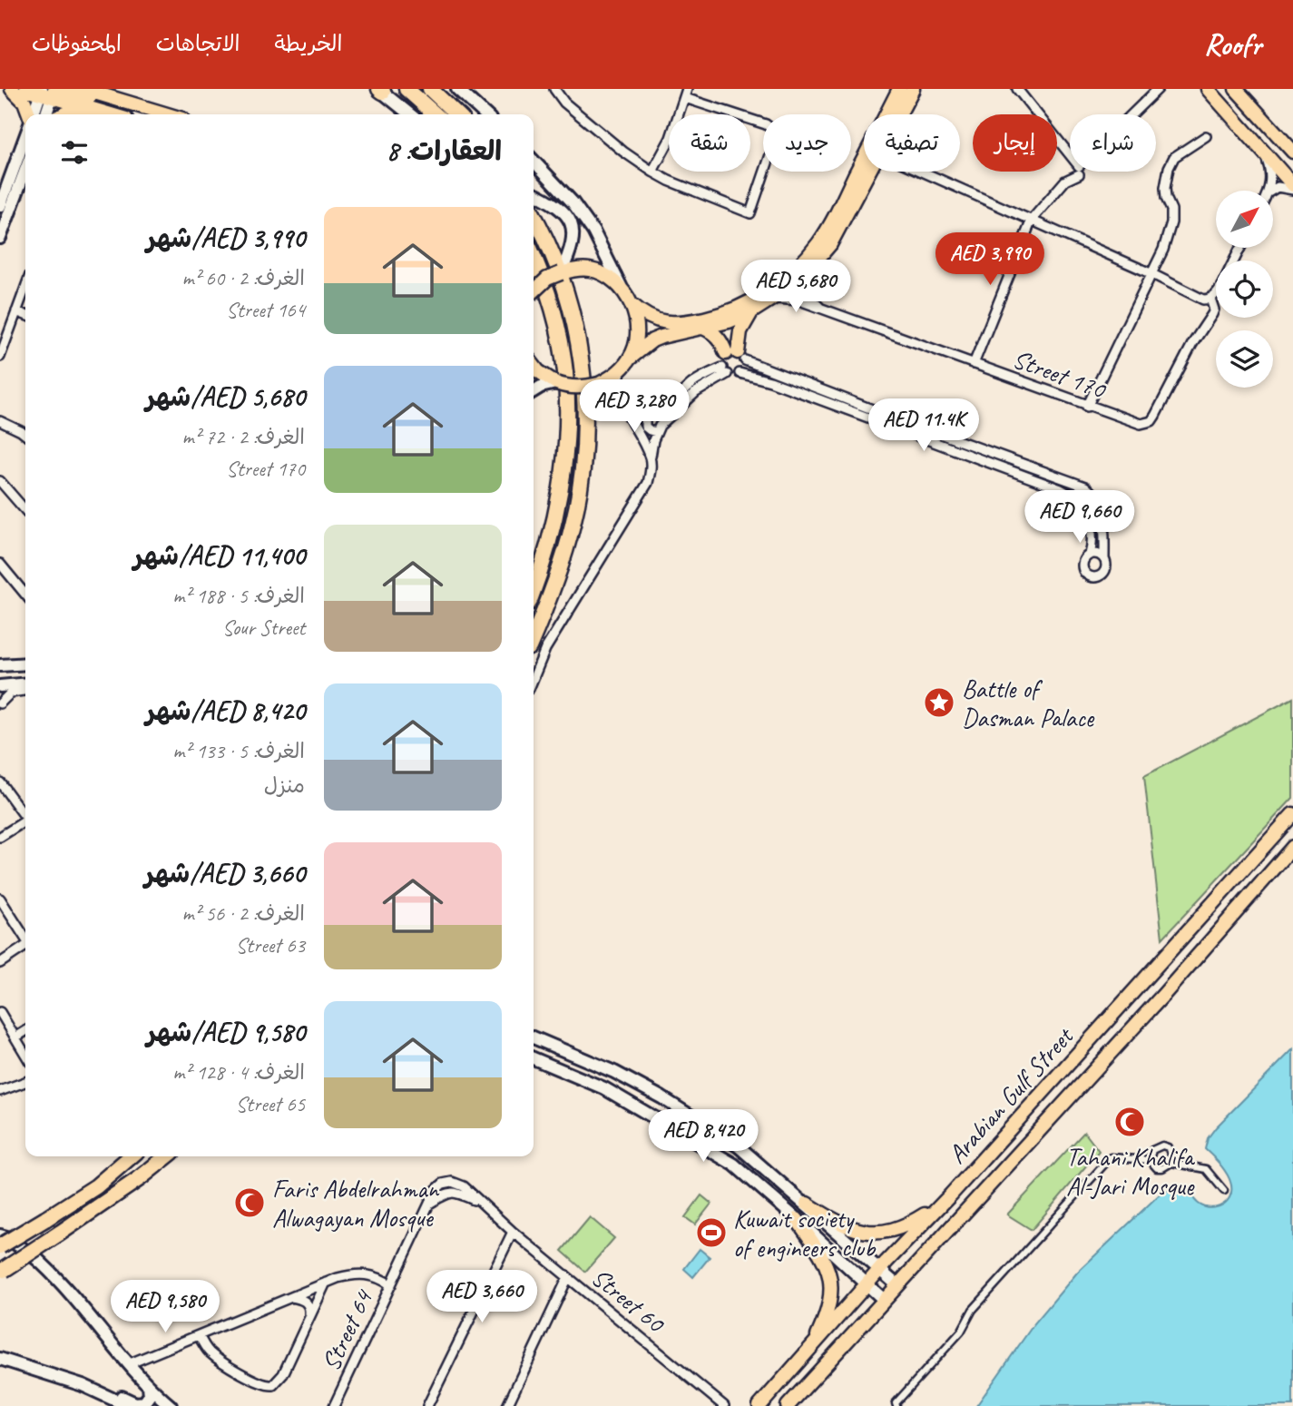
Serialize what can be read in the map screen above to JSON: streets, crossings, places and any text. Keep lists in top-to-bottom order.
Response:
{
  "streets": {
    "main road": ["Arabian Gulf Street"],
    "street": ["Street 170", "Street 60", "Street 64"]
  },
  "crossings": [
    ["Street 60", "Street 64"]
  ],
  "places": {
    "place": ["Battle of Dasman Palace"],
    "mosque": ["Tahani Khalifa Al-Jari Mosque", "Faris Abdelrahman Alwagayan Mosque"],
    "sports": ["Kuwait society of engineers club"]
  },
  "north": "top right",
  "page": {
    "header": "Roofr",
    "nav": ["الخريطة", "الاتجاهات", "المحفوظات"],
    "chip": [
      "شراء",
      "إيجار",
      "تصفية",
      "جديد",
      "شقة"
    ],
    "heading": "العقارات: 8",
    "list": [
      {
        "name": "AED 3,990/شهر",
        "note": "الغرف: 2 · 60 m² · Street 164"
      },
      {
        "name": "AED 5,680/شهر",
        "note": "الغرف: 2 · 72 m² · Street 170"
      },
      {
        "name": "AED 11,400/شهر",
        "note": "الغرف: 5 · 188 m² · Sour Street"
      },
      {
        "name": "AED 8,420/شهر",
        "note": "الغرف: 5 · 133 m² · منزل"
      },
      {
        "name": "AED 3,660/شهر",
        "note": "الغرف: 2 · 56 m² · Street 63"
      },
      {
        "name": "AED 9,580/شهر",
        "note": "الغرف: 4 · 128 m² · Street 65"
      }
    ],
    "price": [
      "AED 3,990",
      "AED 5,680",
      "AED 3,280",
      "AED 11.4K",
      "AED 9,660",
      "AED 8,420",
      "AED 3,660",
      "AED 9,580"
    ]
  }
}
